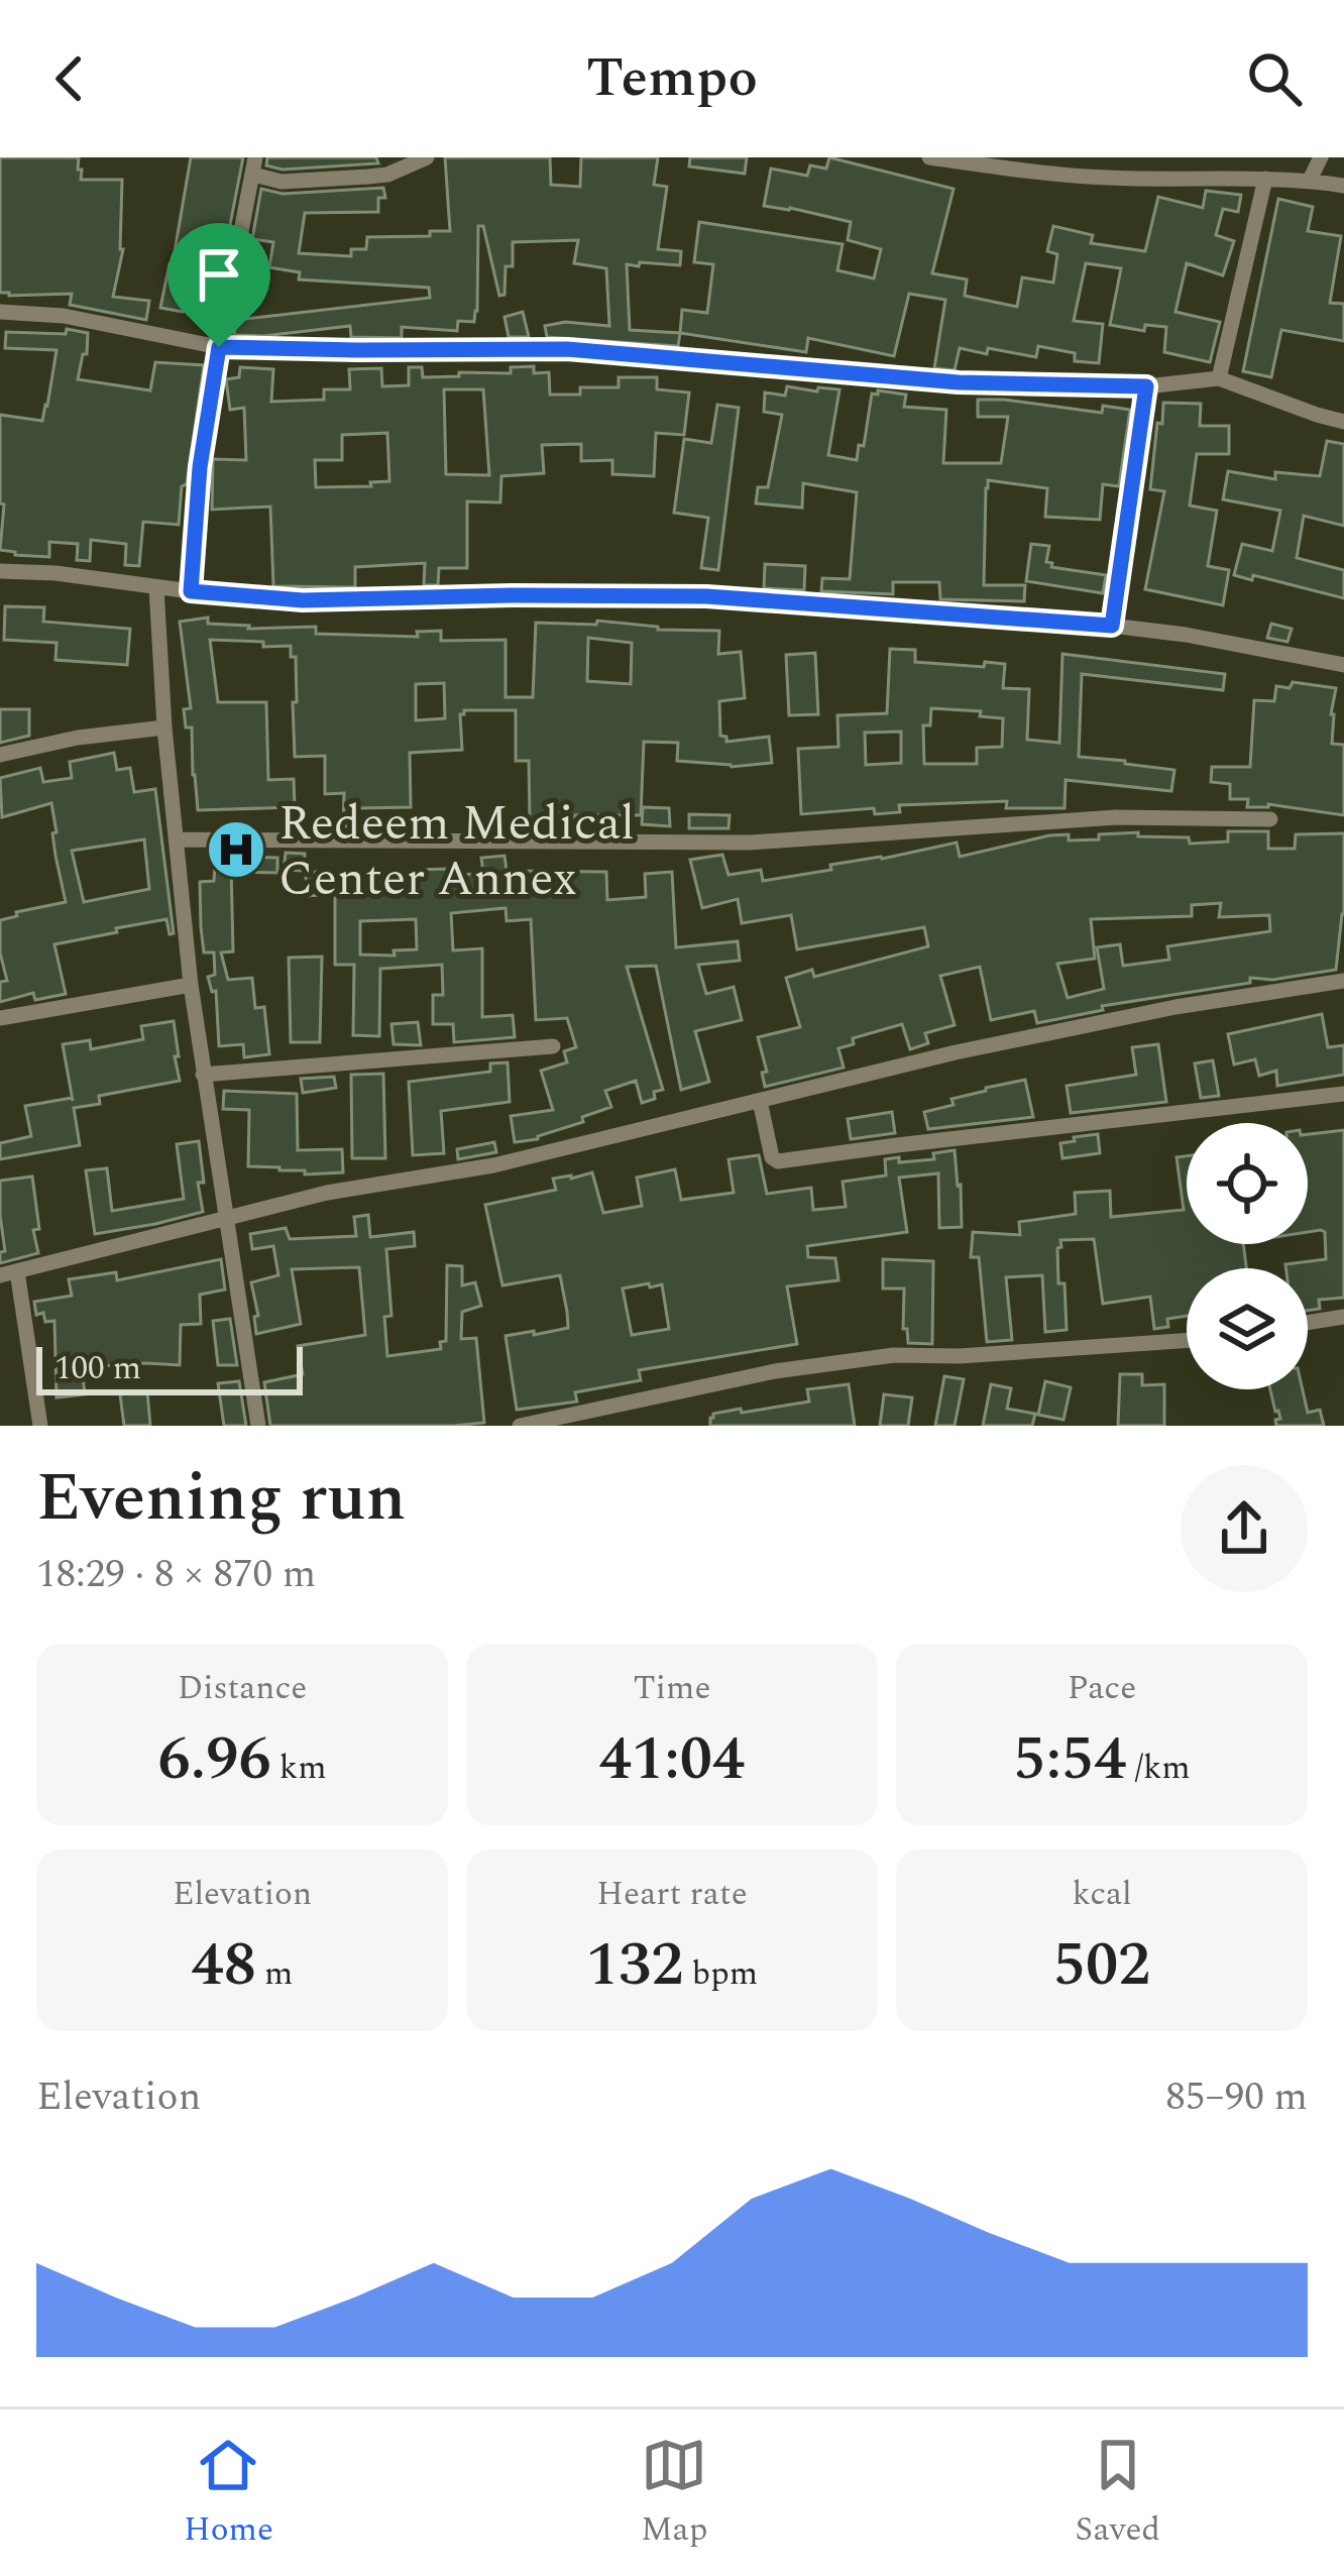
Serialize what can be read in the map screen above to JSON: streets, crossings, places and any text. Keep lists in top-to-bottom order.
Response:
{
  "places": {
    "hospital": ["Redeem Medical Center Annex"]
  },
  "scale_bar": "100 m",
  "page": {
    "header": "Tempo",
    "scale": "100 m",
    "heading": ["Evening run", "18:29 · 8 × 870 m"],
    "stats": [
      ["Distance", "6.96 km"],
      ["Time", "41:04"],
      ["Pace", "5:54 /km"],
      ["Elevation", "48 m"],
      ["Heart rate", "132 bpm"],
      ["kcal", "502"]
    ],
    "chart": ["Elevation", "85–90 m"],
    "tabs": ["Home", "Map", "Saved"]
  }
}
